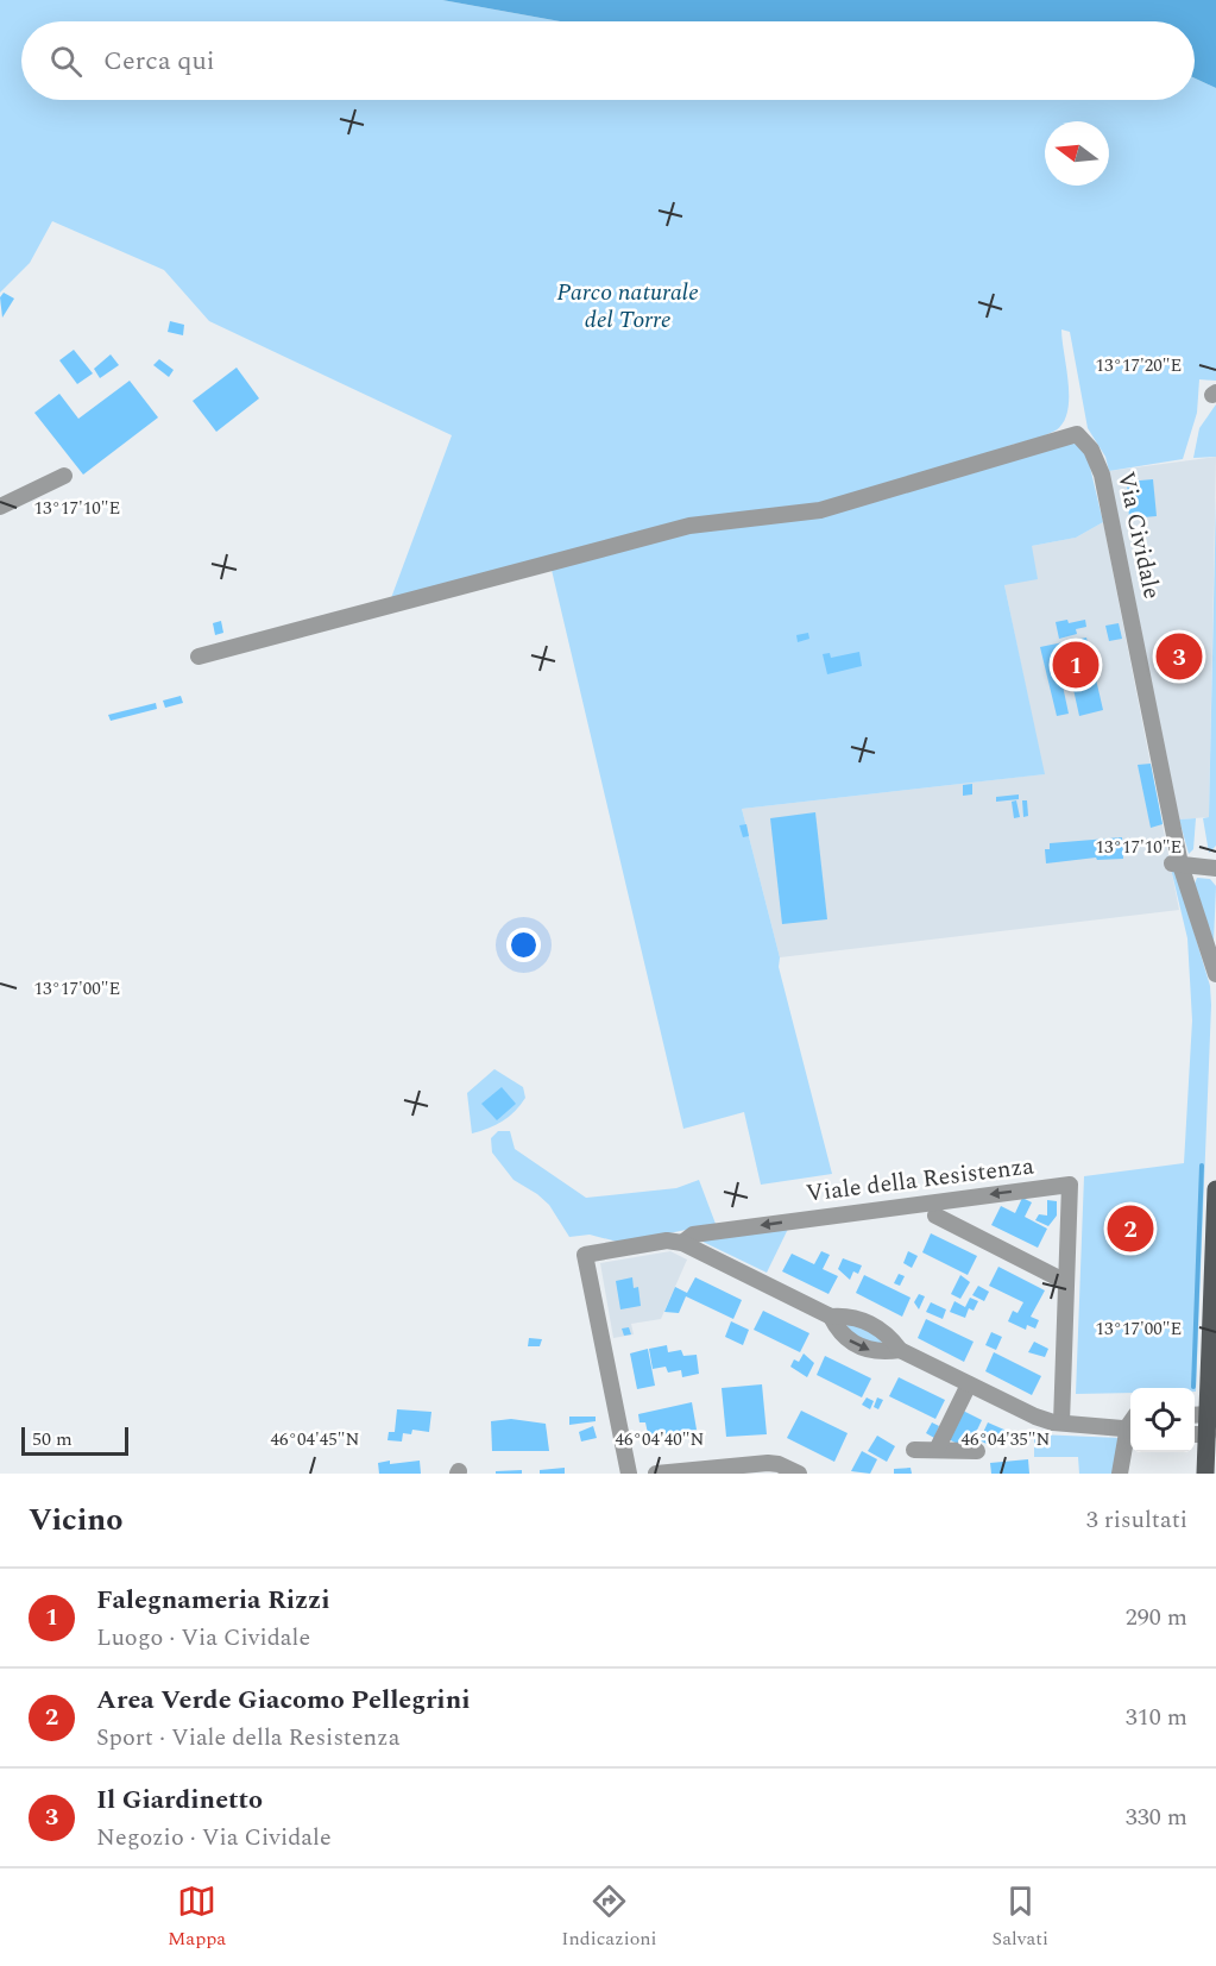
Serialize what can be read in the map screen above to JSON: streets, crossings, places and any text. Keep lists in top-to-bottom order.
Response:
{
  "streets": {
    "street": ["Via Cividale", "Viale della Resistenza"]
  },
  "parks": ["Parco naturale del Torre"],
  "scale_bar": "50 m",
  "north": "left",
  "page": {
    "search": "Cerca qui",
    "pins": ["3", "1", "2"],
    "scale": "50 m",
    "heading": ["Vicino", "3 risultati"],
    "list": [
      {
        "mark": "1",
        "name": "Falegnameria Rizzi",
        "note": "Luogo · Via Cividale",
        "value": "290 m"
      },
      {
        "mark": "2",
        "name": "Area Verde Giacomo Pellegrini",
        "note": "Sport · Viale della Resistenza",
        "value": "310 m"
      },
      {
        "mark": "3",
        "name": "Il Giardinetto",
        "note": "Negozio · Via Cividale",
        "value": "330 m"
      }
    ],
    "nav": ["Mappa", "Indicazioni", "Salvati"]
  },
  "coordinates": [
    "13°17'20\"E",
    "13°17'10\"E",
    "13°17'00\"E",
    "46°04'45\"N",
    "46°04'40\"N",
    "46°04'35\"N"
  ]
}
